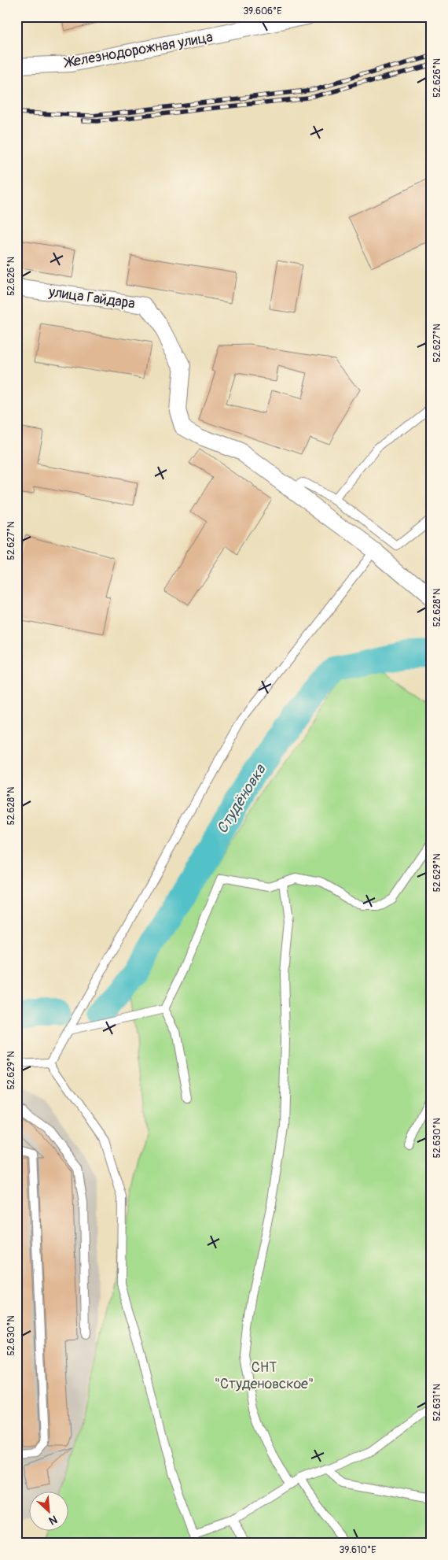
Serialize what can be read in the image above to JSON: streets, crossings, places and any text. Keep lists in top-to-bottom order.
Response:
{
  "streets": {
    "street": ["Железнодорожная улица", "улица Гайдара"]
  },
  "water": ["Студёновка"],
  "parks": ["СНТ \"Студеновское\""],
  "north": "bottom right",
  "coordinates": [
    "39.606°E",
    "52.626°N",
    "52.627°N",
    "52.628°N",
    "52.629°N",
    "52.630°N",
    "52.631°N",
    "39.610°E"
  ]
}
